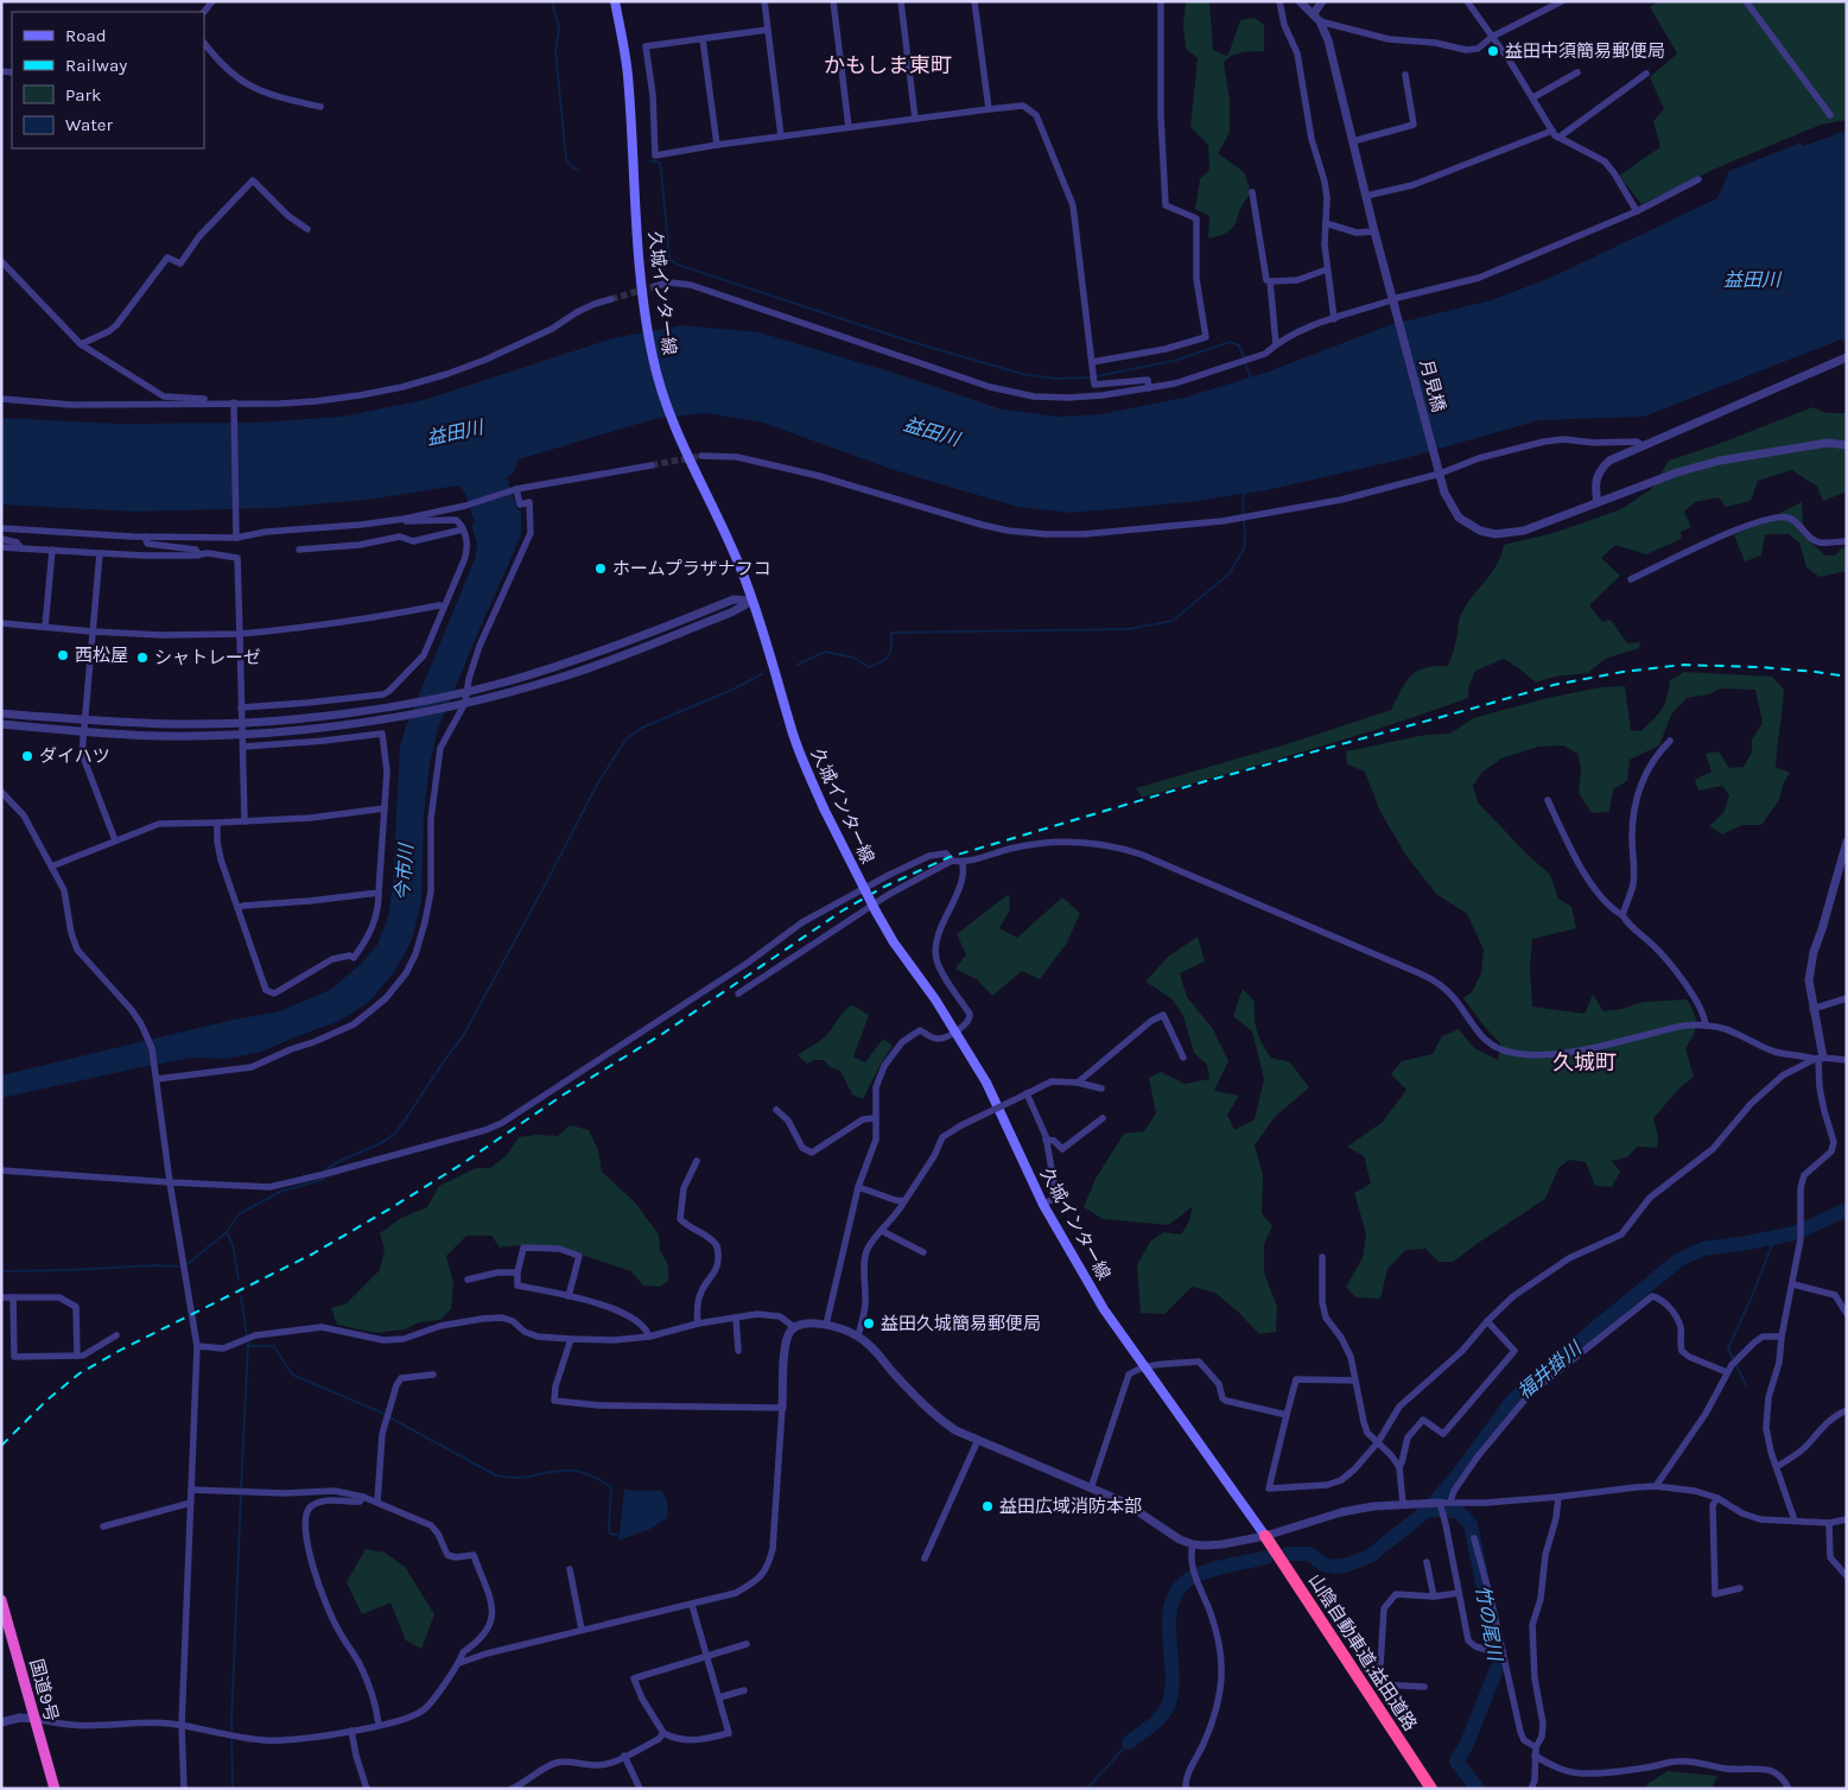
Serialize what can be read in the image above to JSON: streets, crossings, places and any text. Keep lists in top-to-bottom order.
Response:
{
  "streets": {
    "highway": ["山陰自動車道;益田道路", "国道9号"],
    "main road": ["久城インター線"],
    "street": ["月見橋"]
  },
  "crossings": [
    ["久城インター線", "山陰自動車道;益田道路"]
  ],
  "districts": ["かもしま東町", "久城町"],
  "water": [
    "益田川",
    "今市川",
    "福井掛川",
    "竹の尾川"
  ],
  "places": [
    "益田中須簡易郵便局",
    "ホームプラザナフコ",
    "西松屋",
    "シャトレーゼ",
    "ダイハツ",
    "益田久城簡易郵便局",
    "益田広域消防本部"
  ],
  "legend": [
    "Road",
    "Railway",
    "Park",
    "Water"
  ]
}
